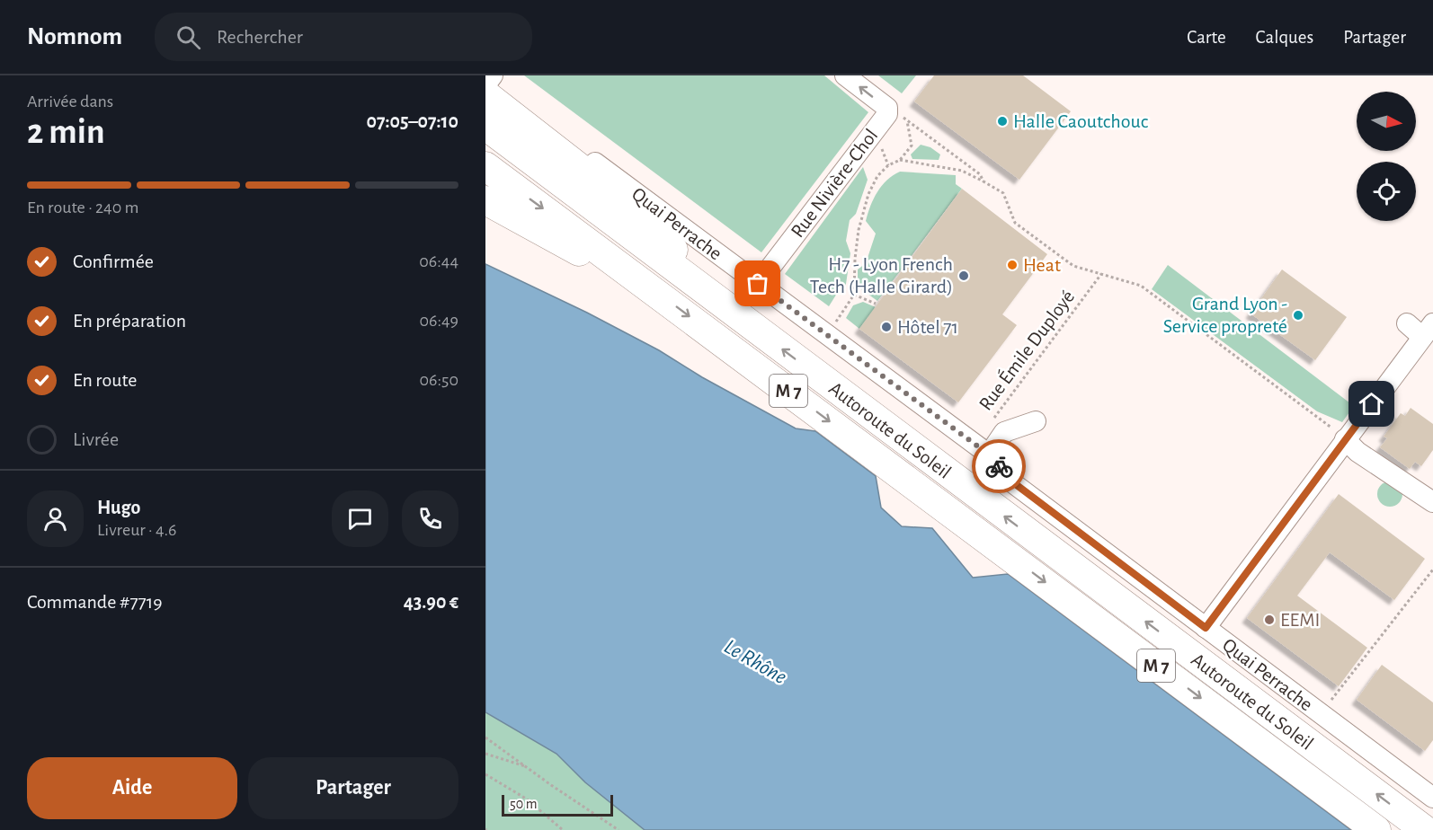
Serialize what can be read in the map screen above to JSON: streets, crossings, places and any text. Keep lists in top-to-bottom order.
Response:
{
  "streets": {
    "highway": ["M 7", "Autoroute du Soleil"],
    "street": ["Rue Nivière-Chol", "Quai Perrache"],
    "path": ["Rue Émile Duployé"]
  },
  "crossings": [
    ["Rue Nivière-Chol", "Quai Perrache"],
    ["Quai Perrache", "Rue Émile Duployé"]
  ],
  "one_way": ["Rue Nivière-Chol"],
  "water": ["Le Rhône"],
  "places": [
    "Halle Caoutchouc",
    "Heat",
    "H7 - Lyon French Tech (Halle Girard)",
    "Grand Lyon - Service propreté",
    "Hôtel 71",
    "EEMI"
  ],
  "scale_bar": "50 m",
  "north": "right",
  "page": {
    "header": "Nomnom",
    "search": "Rechercher",
    "nav": ["Carte", "Calques", "Partager"],
    "heading": ["2 min", "Arrivée dans", "07:05–07:10"],
    "panel": [
      "Hugo",
      "Livreur · 4.6",
      "Commande #7719",
      "43.90 €"
    ],
    "bar": "En route · 240 m",
    "list": [
      ["Confirmée", "06:44"],
      ["En préparation", "06:49"],
      ["En route", "06:50"],
      "Livrée"
    ],
    "buttons": ["Aide", "Partager"],
    "scale": "50 m"
  }
}
